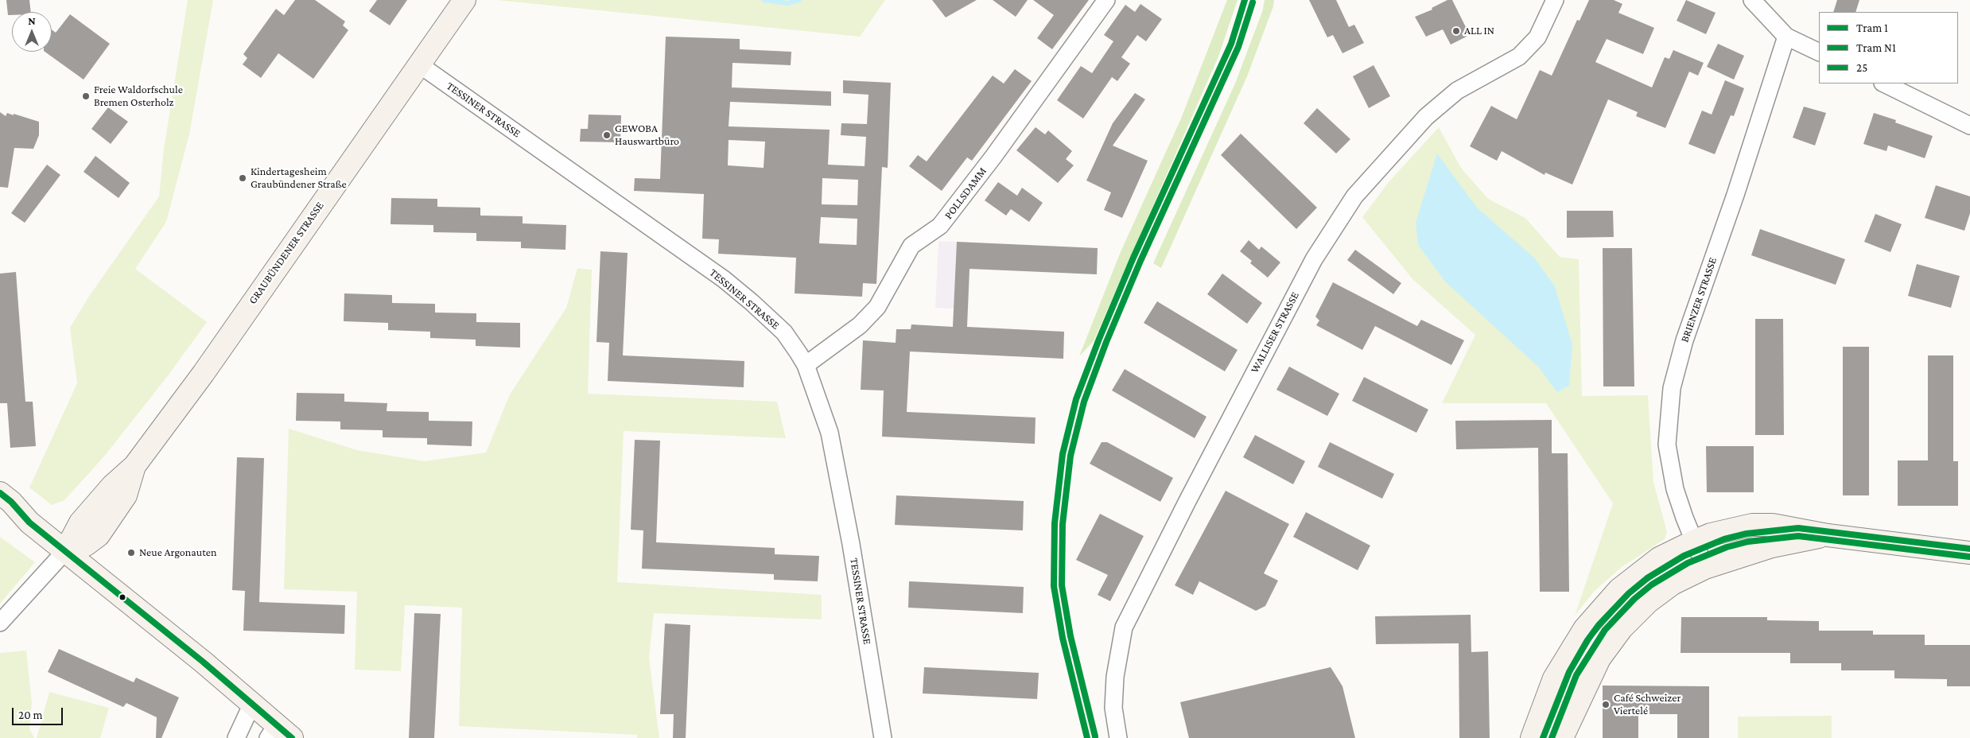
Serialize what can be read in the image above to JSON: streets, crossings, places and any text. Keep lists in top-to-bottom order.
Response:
{
  "streets": {
    "street": [
      "TESSINER STRASSE",
      "POLLSDAMM",
      "GRAUBÜNDENER STRASSE",
      "BRIENZER STRASSE",
      "WALLISER STRASSE"
    ]
  },
  "crossings": [
    ["TESSINER STRASSE", "POLLSDAMM"],
    ["TESSINER STRASSE", "GRAUBÜNDENER STRASSE"]
  ],
  "places": [
    "ALL IN",
    "Freie Waldorfschule Bremen Osterholz",
    "GEWOBA Hauswartbüro",
    "Kindertagesheim Graubündener Straße",
    "Neue Argonauten",
    "Café Schweizer Viertelé"
  ],
  "lines": ["tram line 1", "tram line N1", "transit line 25"],
  "legend": ["Tram 1", "Tram N1", "25"],
  "scale_bar": "20 m",
  "north": "top"
}
